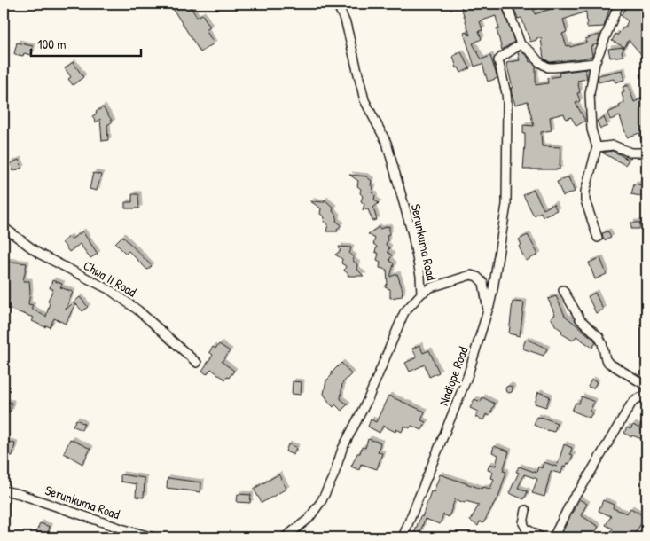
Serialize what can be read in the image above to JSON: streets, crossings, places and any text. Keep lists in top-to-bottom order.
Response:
{
  "streets": {
    "street": ["Serunkuma Road", "Chwa II Road", "Nadiope Road"]
  },
  "crossings": [
    ["Serunkuma Road", "Nadiope Road"]
  ],
  "scale_bar": "100 m"
}
